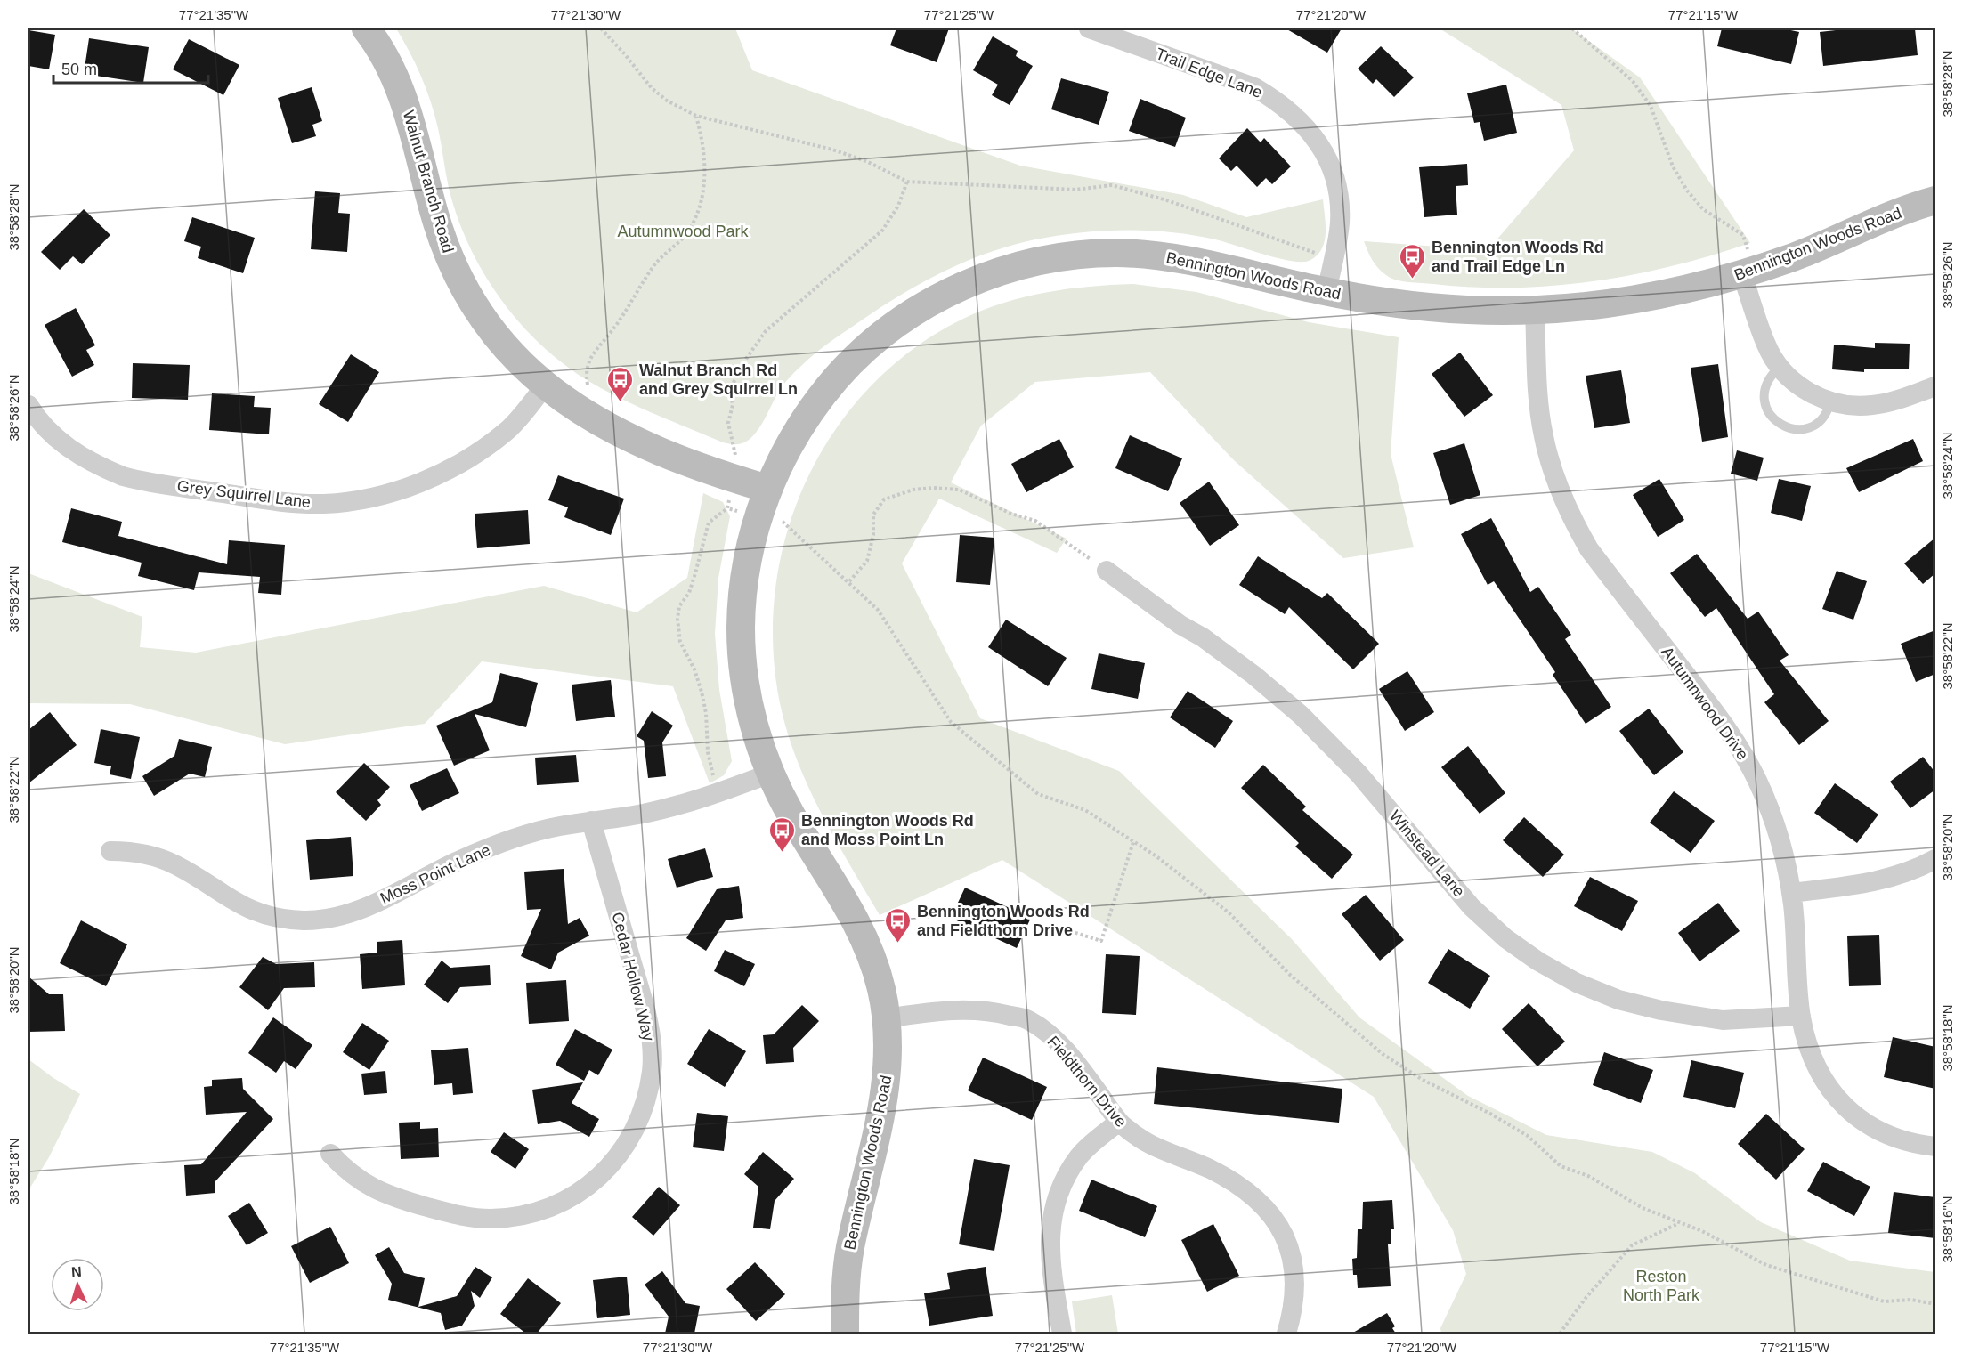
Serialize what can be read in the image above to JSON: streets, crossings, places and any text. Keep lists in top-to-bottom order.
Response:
{
  "streets": {
    "street": [
      "Trail Edge Lane",
      "Walnut Branch Road",
      "Bennington Woods Road",
      "Grey Squirrel Lane",
      "Autumnwood Drive",
      "Winstead Lane",
      "Moss Point Lane",
      "Cedar Hollow Way",
      "Fieldthorn Drive"
    ]
  },
  "crossings": [
    ["Trail Edge Lane", "Bennington Woods Road"],
    ["Walnut Branch Road", "Bennington Woods Road"],
    ["Walnut Branch Road", "Grey Squirrel Lane"],
    ["Bennington Woods Road", "Autumnwood Drive"],
    ["Bennington Woods Road", "Moss Point Lane"],
    ["Bennington Woods Road", "Fieldthorn Drive"],
    ["Autumnwood Drive", "Winstead Lane"],
    ["Moss Point Lane", "Cedar Hollow Way"]
  ],
  "parks": ["Autumnwood Park", "Reston North Park"],
  "places": {
    "bus stop": [
      "Bennington Woods Rd and Trail Edge Ln",
      "Walnut Branch Rd and Grey Squirrel Ln",
      "Bennington Woods Rd and Moss Point Ln",
      "Bennington Woods Rd and Fieldthorn Drive"
    ]
  },
  "scale_bar": "50 m",
  "north": "top",
  "coordinates": [
    "77°21'35\"W",
    "77°21'30\"W",
    "77°21'25\"W",
    "77°21'20\"W",
    "77°21'15\"W",
    "38°58'28\"N",
    "38°58'26\"N",
    "38°58'24\"N",
    "38°58'22\"N",
    "38°58'20\"N",
    "38°58'18\"N",
    "38°58'16\"N"
  ]
}
